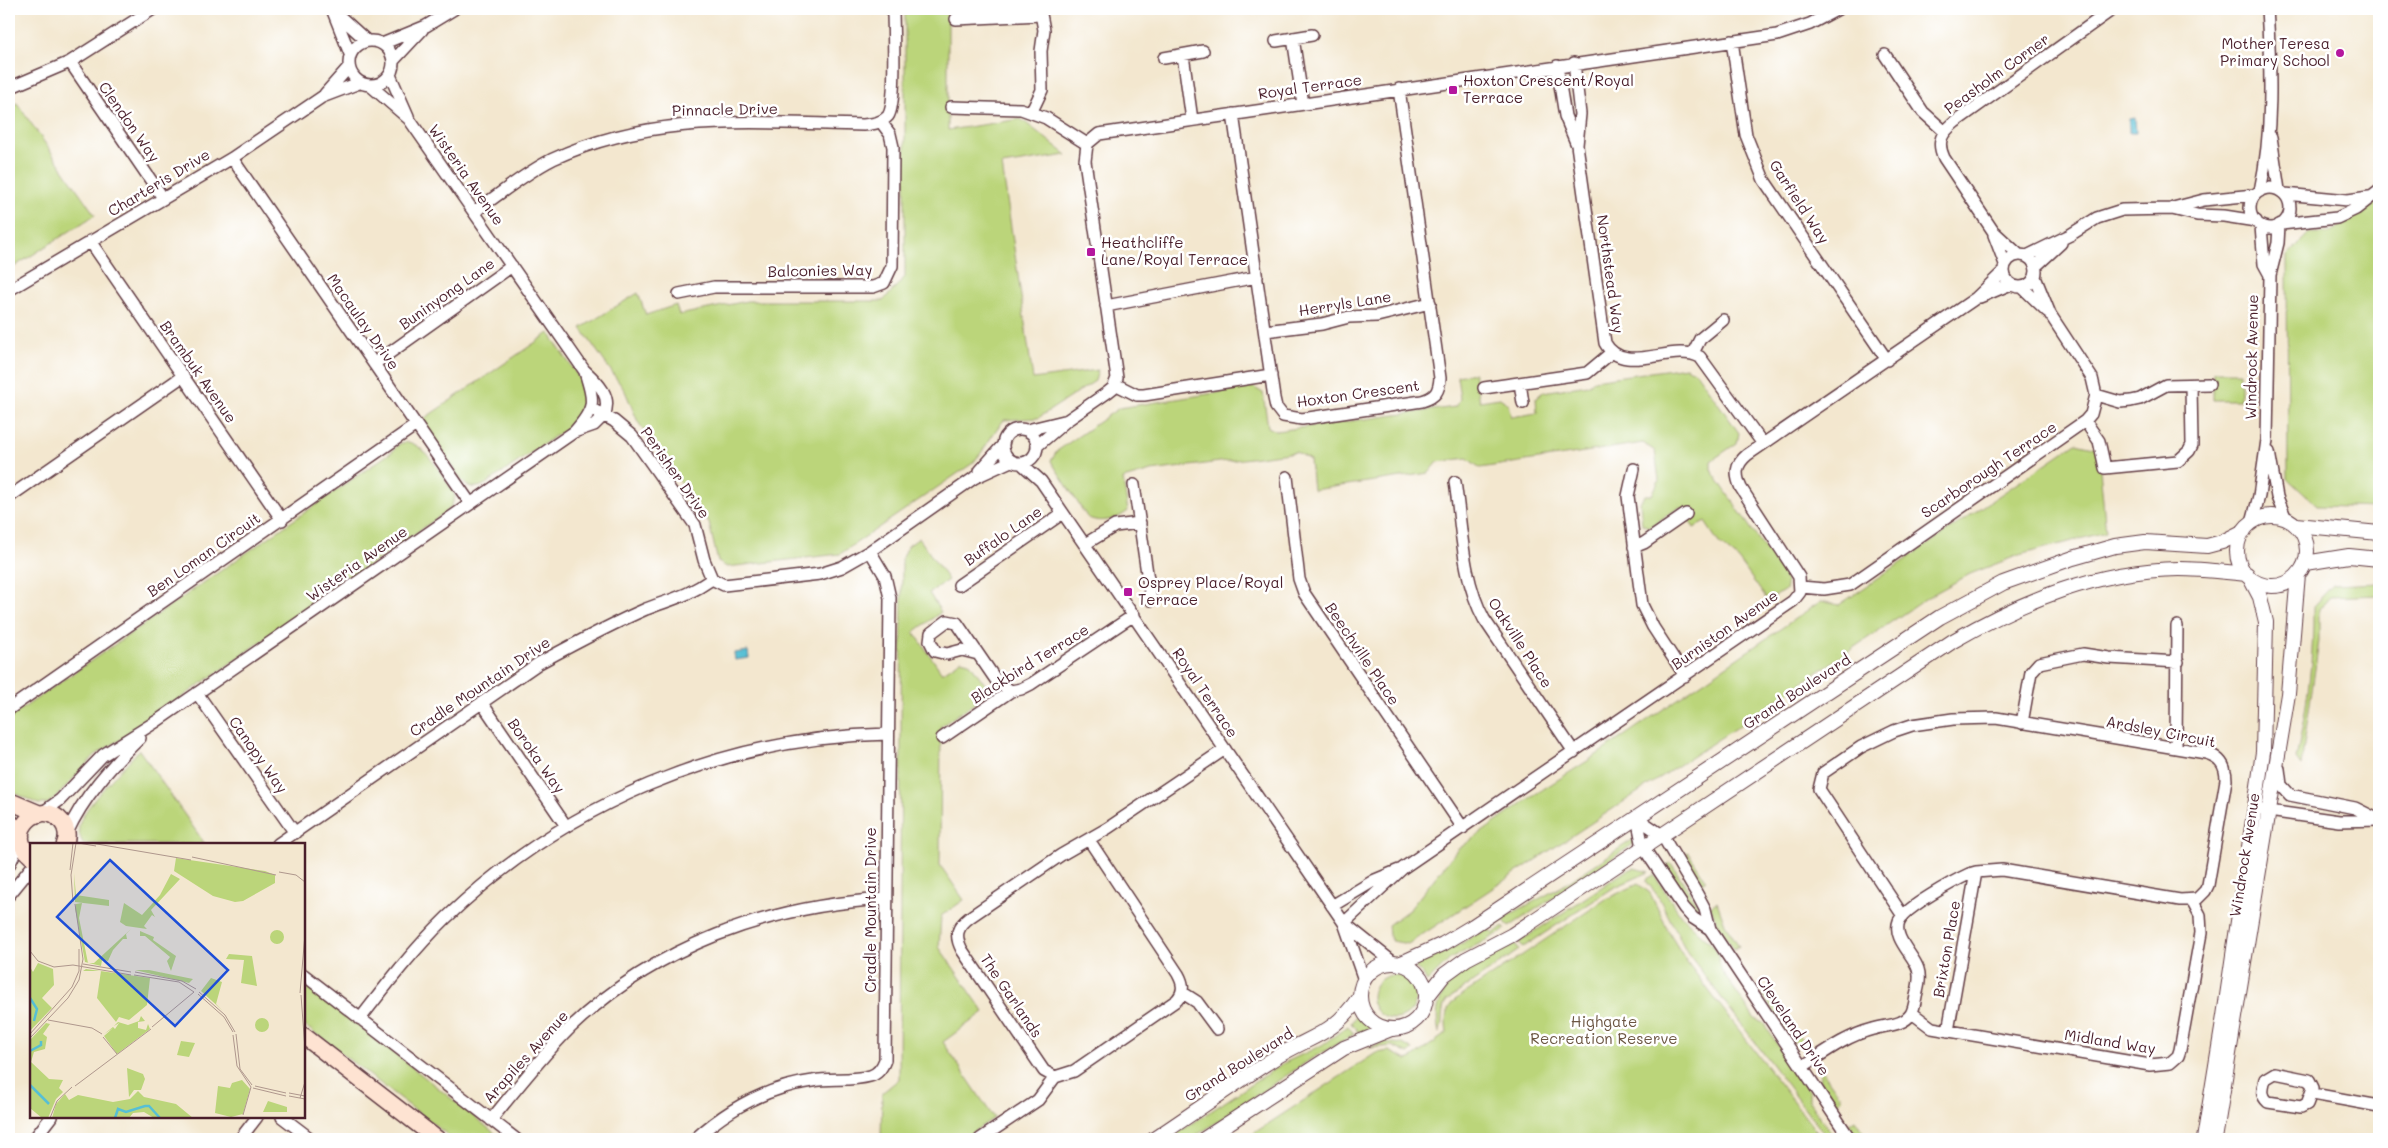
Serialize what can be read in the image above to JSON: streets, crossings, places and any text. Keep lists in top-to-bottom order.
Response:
{
  "streets": {
    "street": [
      "Peasholm Corner",
      "Royal Terrace",
      "Pinnacle Drive",
      "Clendon Way",
      "Wisteria Avenue",
      "Charteris Drive",
      "Garfield Way",
      "Balconies Way",
      "Northstead Way",
      "Buninyong Lane",
      "Herryls Lane",
      "Macaulay Drive",
      "Windrock Avenue",
      "Brambuk Avenue",
      "Hoxton Crescent",
      "Scarborough Terrace",
      "Perisher Drive",
      "Buffalo Lane",
      "Ben Loman Circuit",
      "Burniston Avenue",
      "Oakville Place",
      "Beechville Place",
      "Blackbird Terrace",
      "Cradle Mountain Drive",
      "Grand Boulevard",
      "Ardsley Circuit",
      "Canopy Way",
      "Boroka Way",
      "Brixton Place",
      "The Garlands",
      "Cleveland Drive",
      "Midland Way",
      "Arapiles Avenue"
    ]
  },
  "crossings": [
    ["Royal Terrace", "Garfield Way"],
    ["Royal Terrace", "Northstead Way"],
    ["Royal Terrace", "Hoxton Crescent"],
    ["Royal Terrace", "Buffalo Lane"],
    ["Royal Terrace", "Burniston Avenue"],
    ["Royal Terrace", "Blackbird Terrace"],
    ["Royal Terrace", "Grand Boulevard"],
    ["Royal Terrace", "The Garlands"],
    ["Pinnacle Drive", "Wisteria Avenue"],
    ["Pinnacle Drive", "Balconies Way"],
    ["Clendon Way", "Charteris Drive"],
    ["Wisteria Avenue", "Charteris Drive"],
    ["Wisteria Avenue", "Buninyong Lane"],
    ["Wisteria Avenue", "Macaulay Drive"],
    ["Wisteria Avenue", "Perisher Drive"],
    ["Wisteria Avenue", "Canopy Way"],
    ["Charteris Drive", "Macaulay Drive"],
    ["Charteris Drive", "Brambuk Avenue"],
    ["Buninyong Lane", "Macaulay Drive"],
    ["Herryls Lane", "Hoxton Crescent"],
    ["Macaulay Drive", "Ben Loman Circuit"],
    ["Windrock Avenue", "Grand Boulevard"],
    ["Brambuk Avenue", "Ben Loman Circuit"],
    ["Scarborough Terrace", "Burniston Avenue"],
    ["Perisher Drive", "Cradle Mountain Drive"],
    ["Burniston Avenue", "Oakville Place"],
    ["Burniston Avenue", "Beechville Place"],
    ["Cradle Mountain Drive", "Canopy Way"],
    ["Cradle Mountain Drive", "Boroka Way"],
    ["Cradle Mountain Drive", "Arapiles Avenue"],
    ["Grand Boulevard", "Cleveland Drive"],
    ["Ardsley Circuit", "Midland Way"],
    ["Brixton Place", "Midland Way"]
  ],
  "parks": ["Highgate Recreation Reserve"],
  "places": {
    "other": ["Mother Teresa Primary School"],
    "transit": ["Hoxton Crescent/Royal Terrace", "Heathcliffe Lane/Royal Terrace", "Osprey Place/Royal Terrace"]
  }
}
